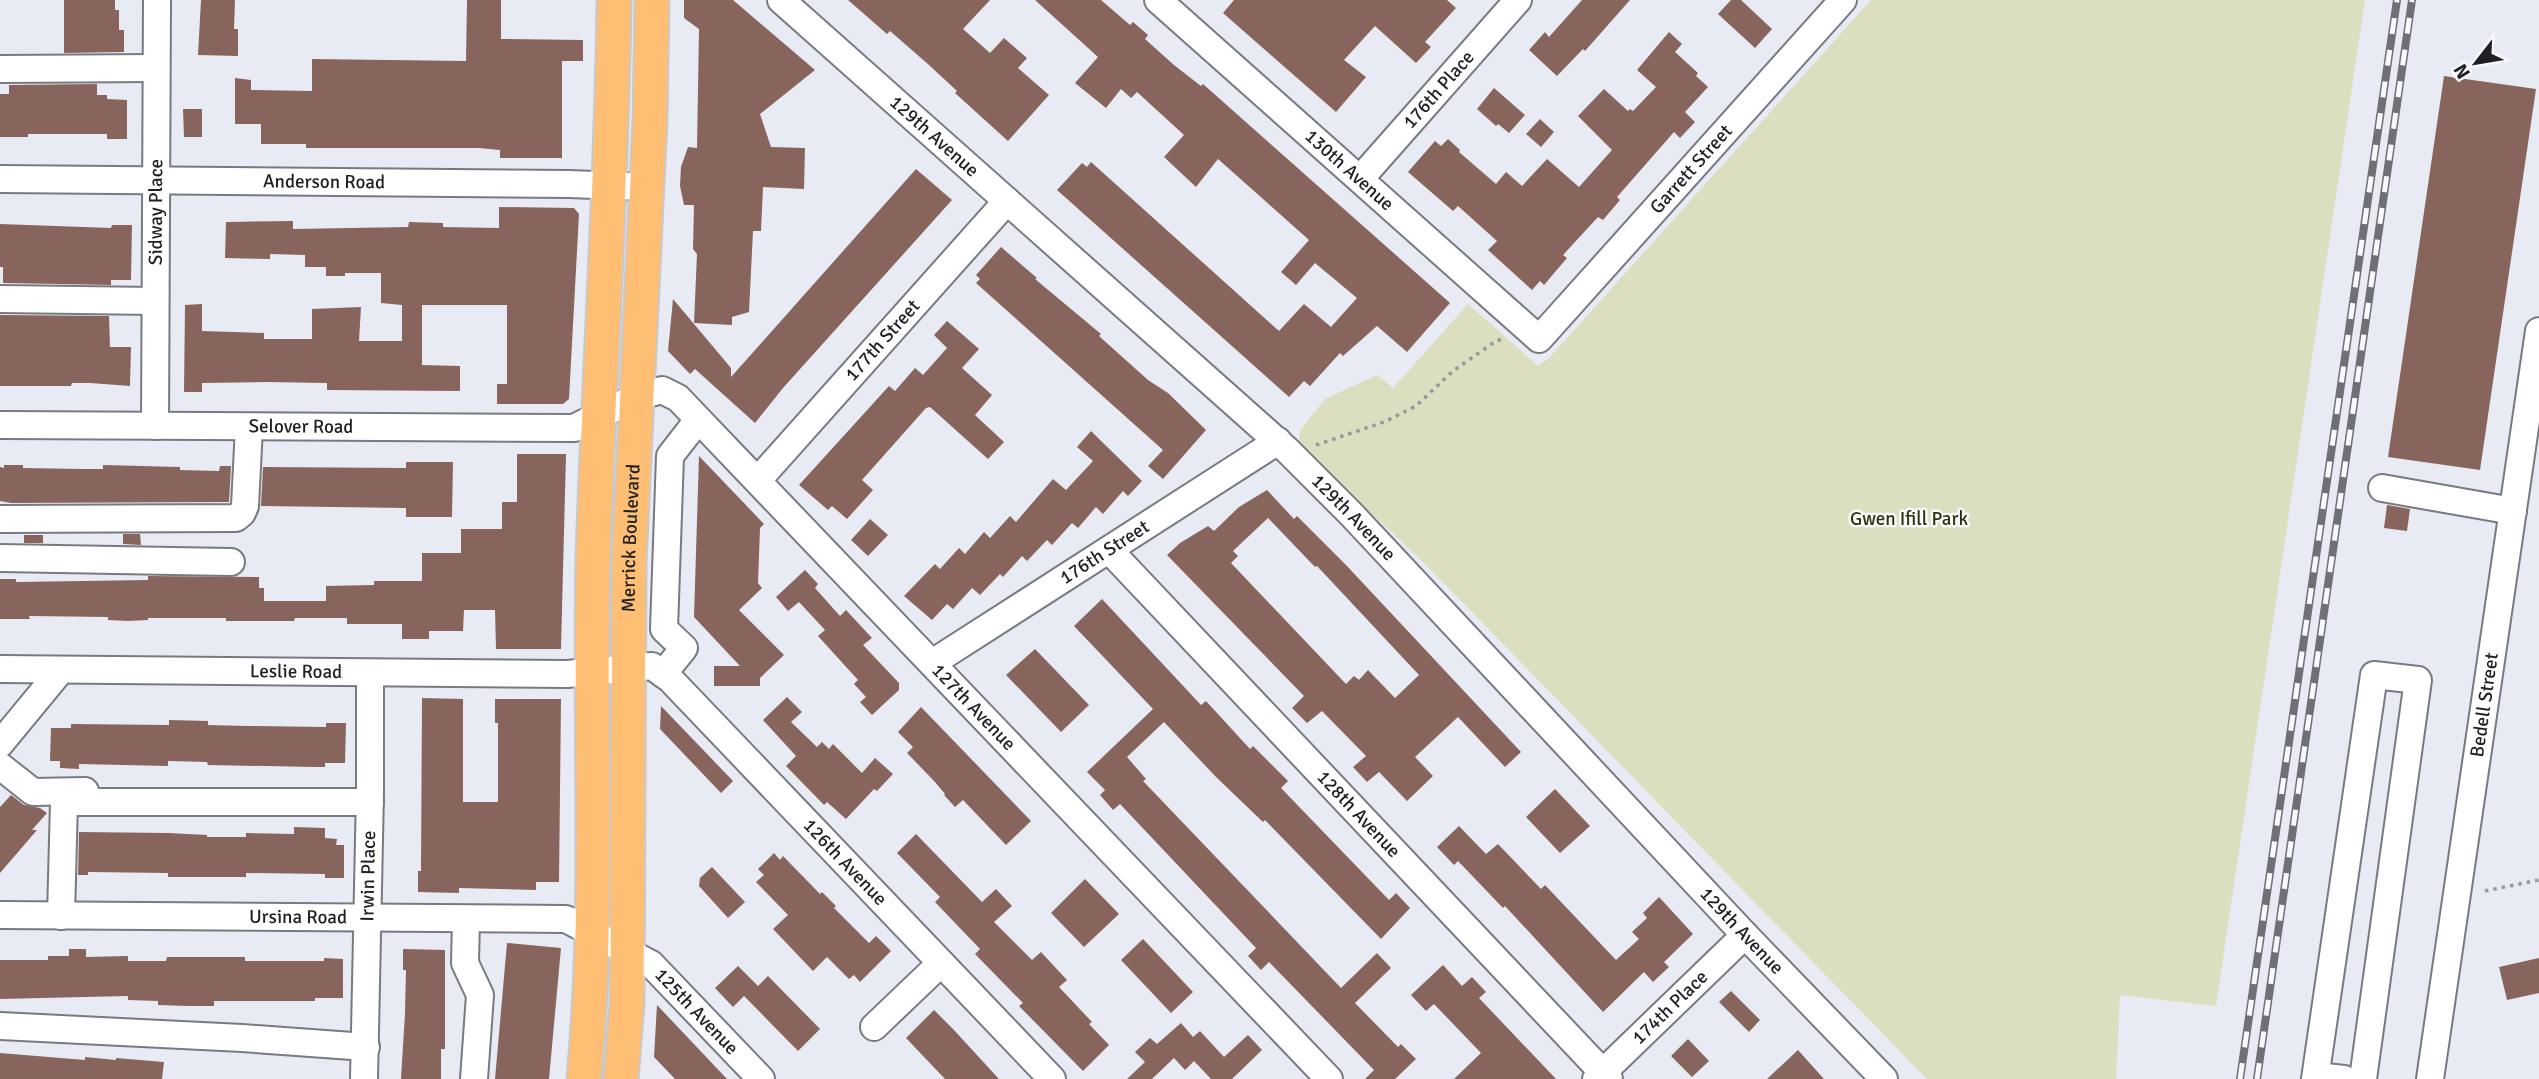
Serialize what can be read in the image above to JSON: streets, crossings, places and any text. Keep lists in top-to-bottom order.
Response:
{
  "streets": {
    "main road": ["Merrick Boulevard"],
    "street": [
      "176th Place",
      "129th Avenue",
      "130th Avenue",
      "Garrett Street",
      "Anderson Road",
      "Sidway Place",
      "177th Street",
      "Selover Road",
      "176th Street",
      "Leslie Road",
      "Bedell Street",
      "127th Avenue",
      "128th Avenue",
      "126th Avenue",
      "Irwin Place",
      "Ursina Road",
      "174th Place",
      "125th Avenue"
    ]
  },
  "crossings": [
    ["176th Place", "130th Avenue"],
    ["129th Avenue", "177th Street"],
    ["129th Avenue", "176th Street"],
    ["129th Avenue", "174th Place"],
    ["130th Avenue", "Garrett Street"],
    ["Anderson Road", "Sidway Place"],
    ["Anderson Road", "Merrick Boulevard"],
    ["Sidway Place", "Selover Road"],
    ["177th Street", "127th Avenue"],
    ["Selover Road", "Merrick Boulevard"],
    ["Selover Road", "127th Avenue"],
    ["Merrick Boulevard", "Leslie Road"],
    ["Merrick Boulevard", "127th Avenue"],
    ["Merrick Boulevard", "Ursina Road"],
    ["Merrick Boulevard", "125th Avenue"],
    ["176th Street", "127th Avenue"],
    ["176th Street", "128th Avenue"],
    ["Leslie Road", "Irwin Place"],
    ["128th Avenue", "174th Place"],
    ["Irwin Place", "Ursina Road"],
    ["Ursina Road", "125th Avenue"]
  ],
  "parks": ["Gwen Ifill Park"],
  "north": "bottom left"
}
